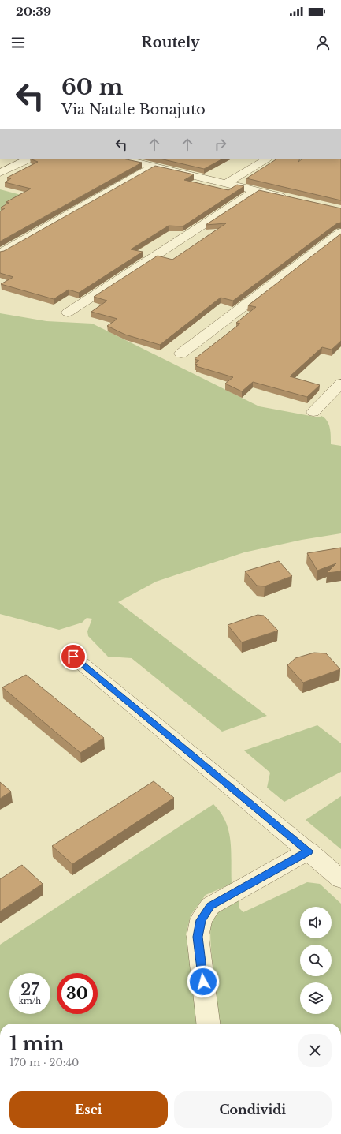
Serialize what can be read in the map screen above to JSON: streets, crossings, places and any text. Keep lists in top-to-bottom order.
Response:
{
  "page": {
    "status": "20:39",
    "header": "Routely",
    "turn": ["60 m", "Via Natale Bonajuto"],
    "speed": "27 km/h",
    "limit": "30",
    "heading": ["1 min", "170 m · 20:40"],
    "buttons": ["Esci", "Condividi"]
  }
}
